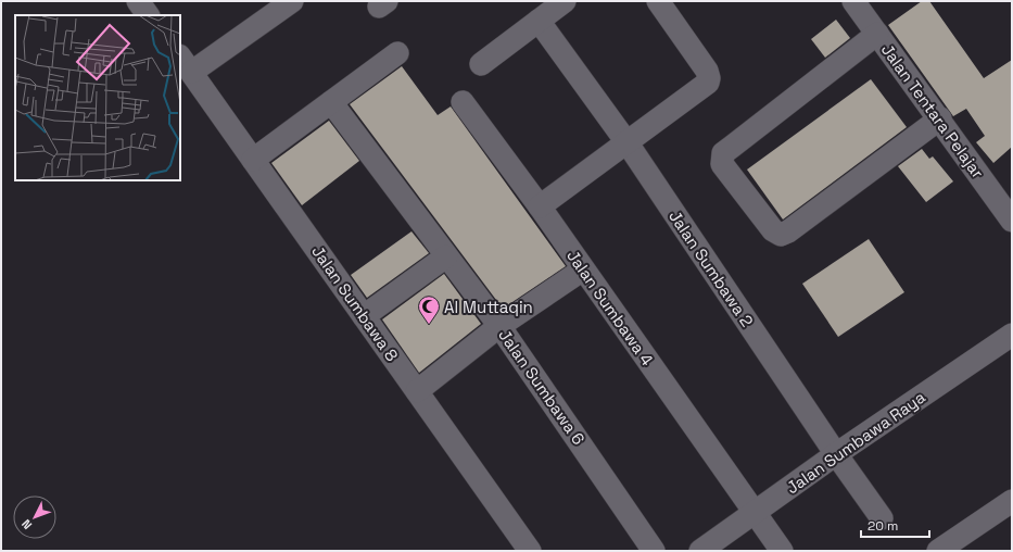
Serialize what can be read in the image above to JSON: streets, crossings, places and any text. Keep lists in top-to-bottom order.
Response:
{
  "streets": {
    "street": [
      "Jalan Tentara Pelajar",
      "Jalan Sumbawa 2",
      "Jalan Sumbawa 8",
      "Jalan Sumbawa 4",
      "Jalan Sumbawa 6",
      "Jalan Sumbawa Raya"
    ]
  },
  "crossings": [
    ["Jalan Sumbawa 2", "Jalan Sumbawa Raya"],
    ["Jalan Sumbawa 4", "Jalan Sumbawa Raya"]
  ],
  "places": {
    "mosque": ["Al Muttaqin"]
  },
  "scale_bar": "20 m",
  "north": "bottom left"
}
